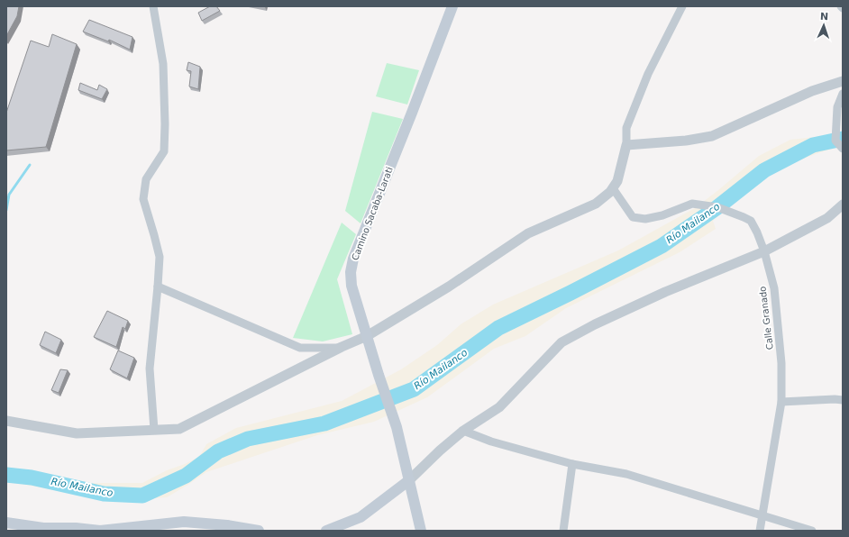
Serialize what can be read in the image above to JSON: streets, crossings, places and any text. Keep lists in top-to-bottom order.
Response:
{
  "streets": {
    "main road": ["Camino Sacaba-Larati"],
    "street": ["Calle Granado"]
  },
  "water": ["Río Mailanco"],
  "north": "top"
}
